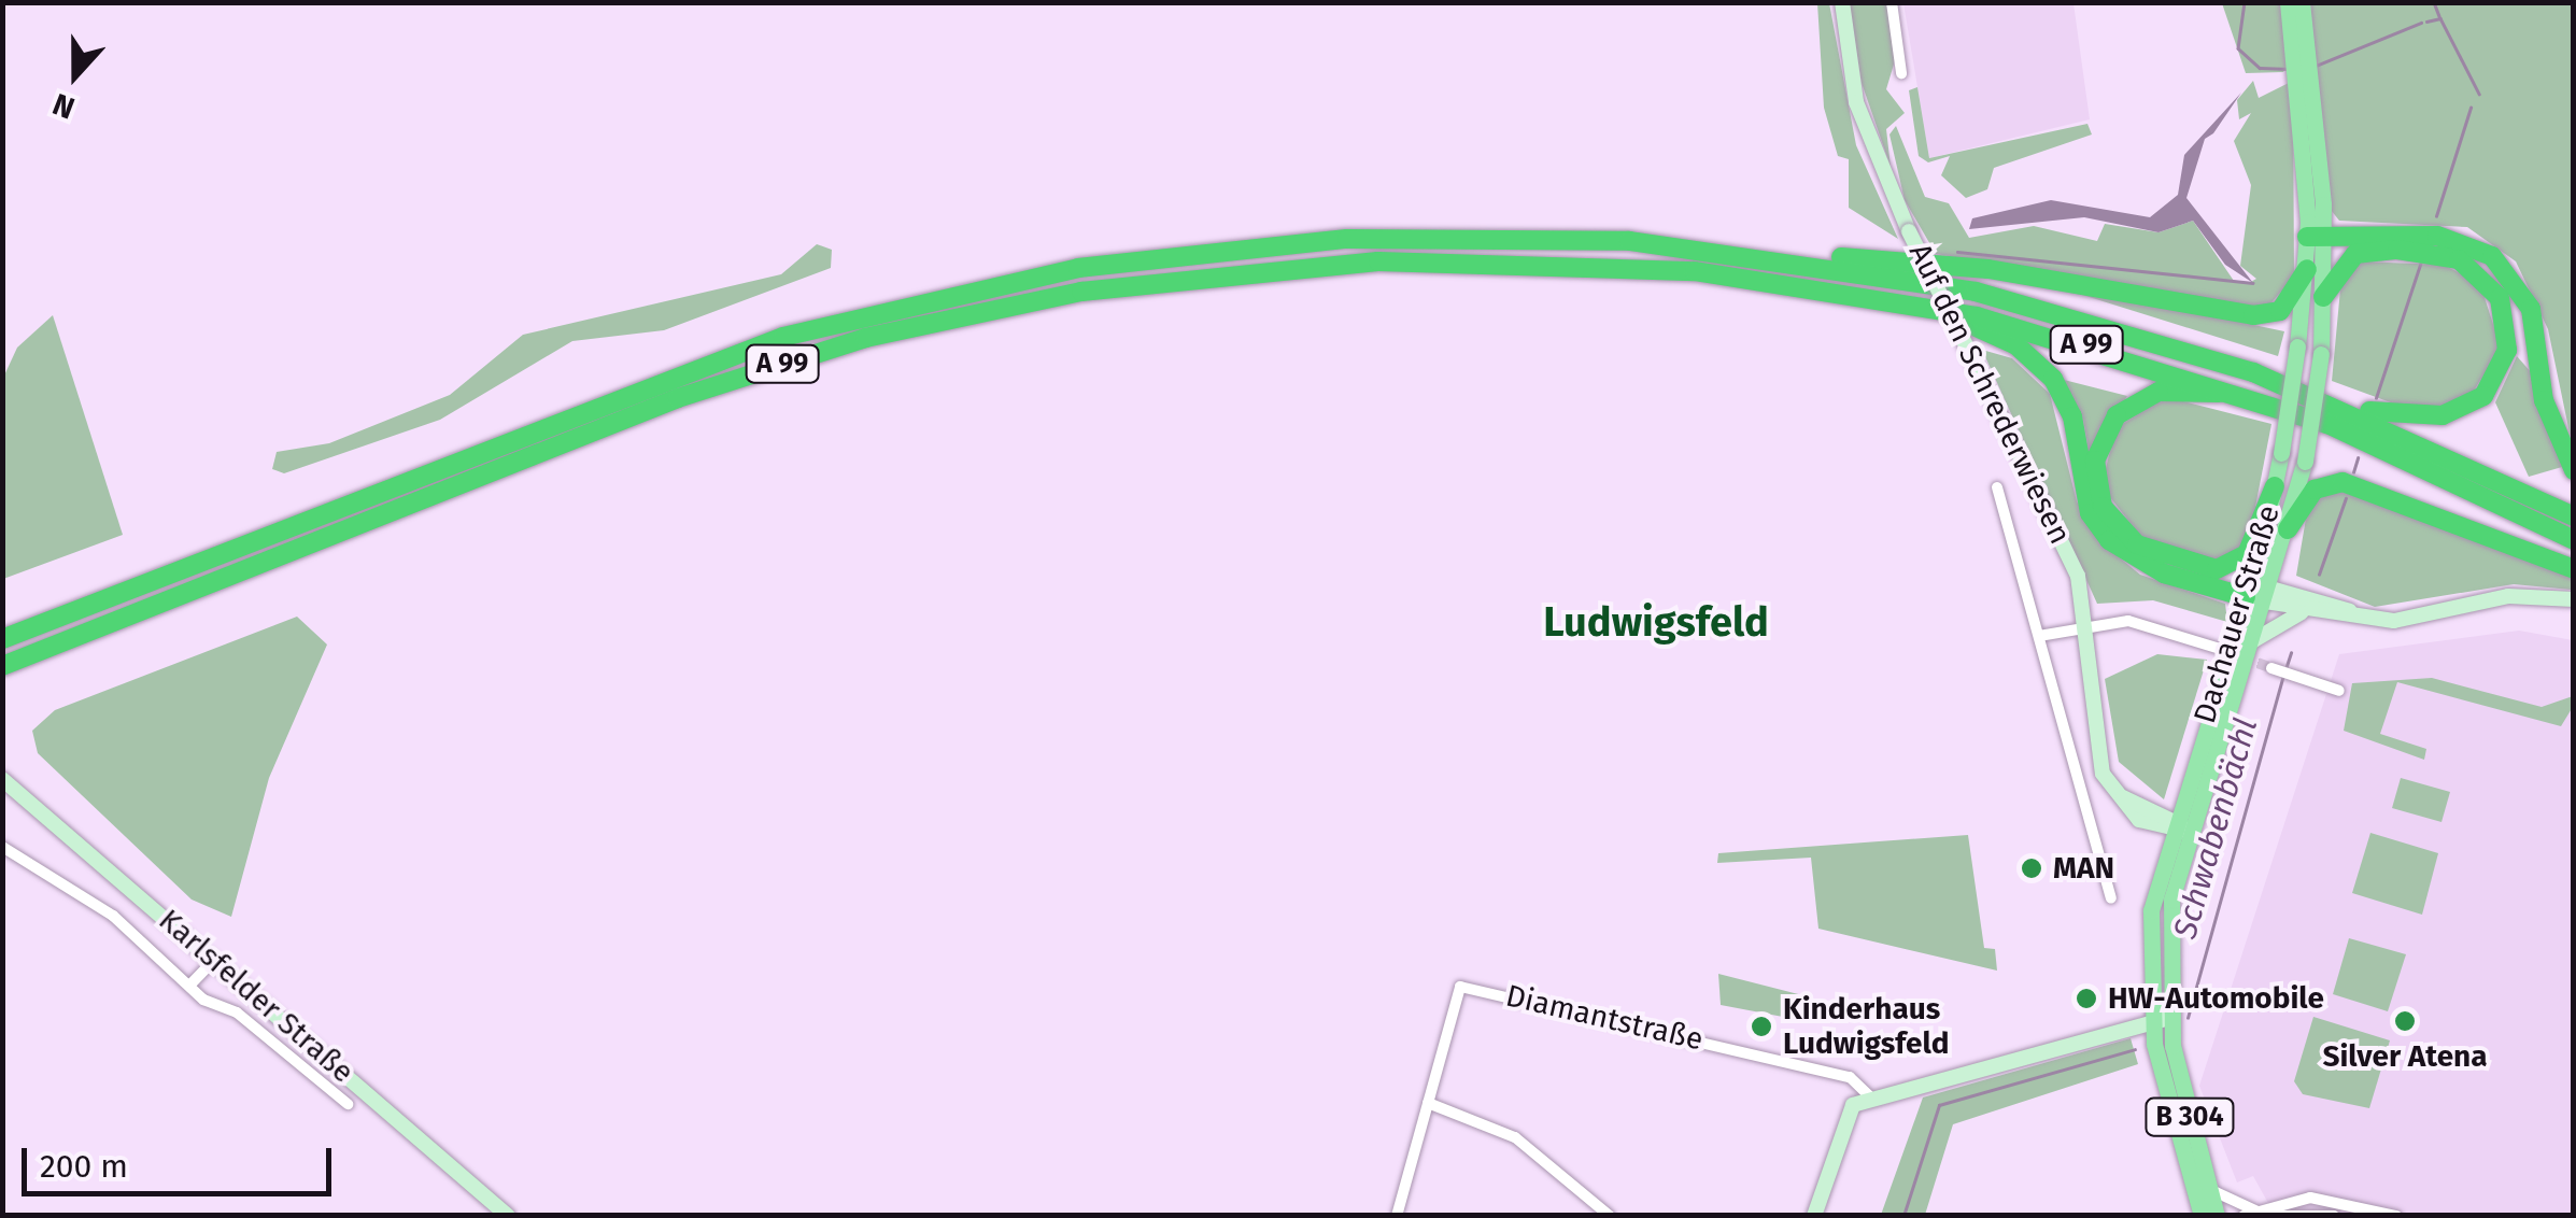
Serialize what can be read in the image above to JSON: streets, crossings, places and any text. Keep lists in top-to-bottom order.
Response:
{
  "streets": {
    "highway": ["A 99"],
    "main road": ["Dachauer Straße", "B 304"],
    "street": ["Auf den Schrederwiesen", "Karlsfelder Straße", "Diamantstraße"]
  },
  "crossings": [
    ["Auf den Schrederwiesen", "Dachauer Straße"]
  ],
  "districts": ["Ludwigsfeld"],
  "water": ["Schwabenbächl"],
  "places": [
    "MAN",
    "HW-Automobile",
    "Silver Atena",
    "Kinderhaus Ludwigsfeld"
  ],
  "scale_bar": "200 m",
  "north": "bottom"
}
